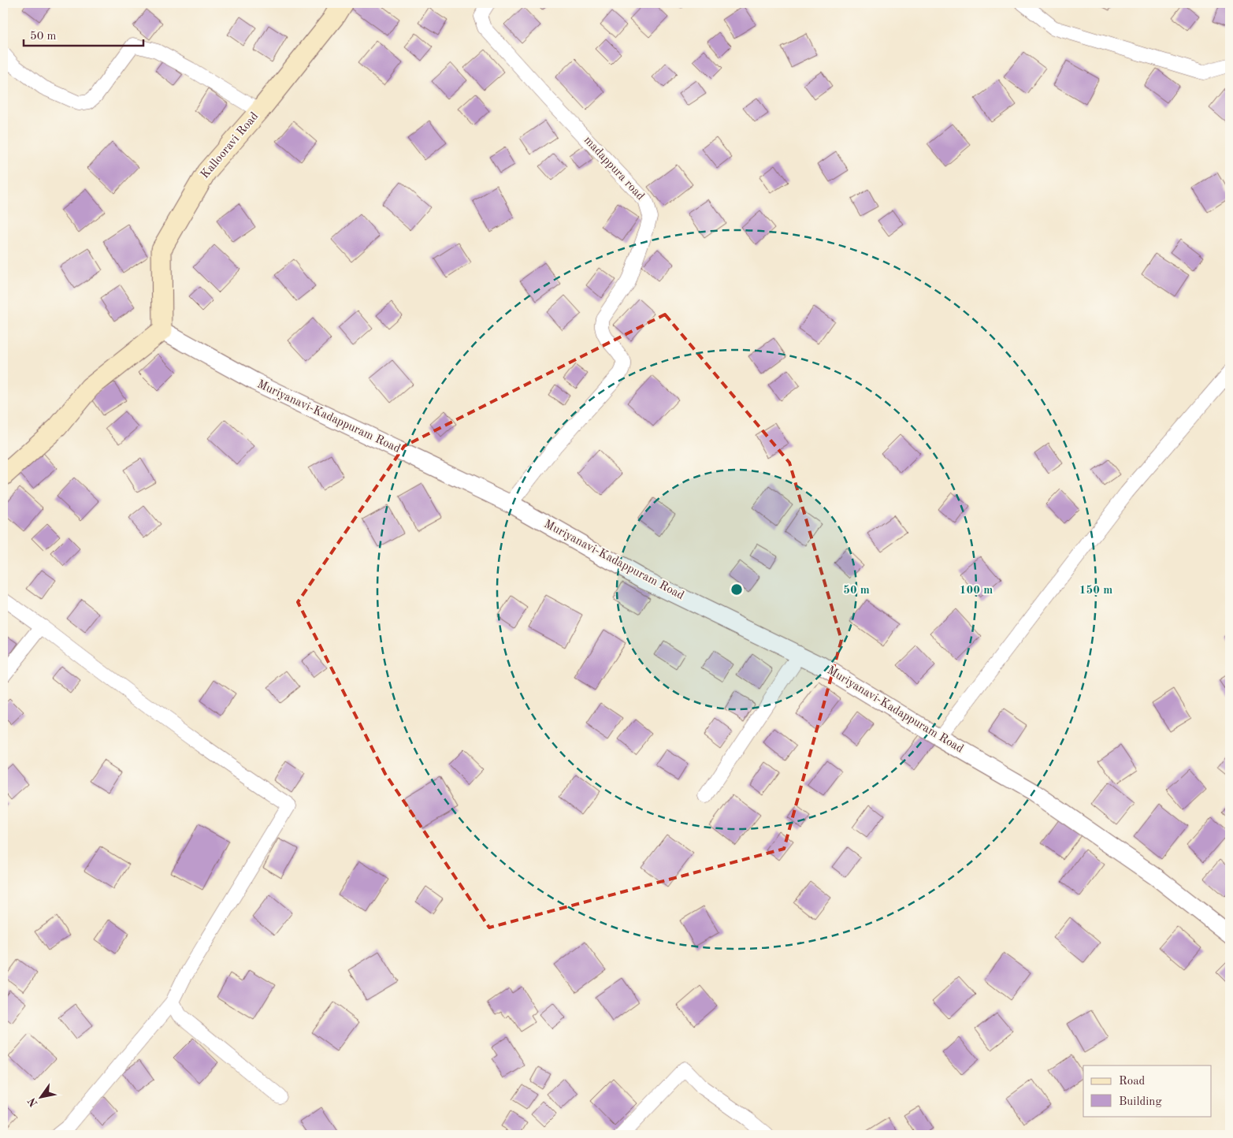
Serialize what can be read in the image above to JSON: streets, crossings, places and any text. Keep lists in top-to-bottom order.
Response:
{
  "streets": {
    "main road": ["Kallooravi Road"],
    "street": ["madappura road", "Muriyanavi-Kadappuram Road"]
  },
  "crossings": [
    ["Kallooravi Road", "Muriyanavi-Kadappuram Road"],
    ["madappura road", "Muriyanavi-Kadappuram Road"]
  ],
  "legend": ["Road", "Building"],
  "scale_bar": "50 m",
  "north": "bottom left",
  "rings": ["50 m", "100 m", "150 m"]
}
